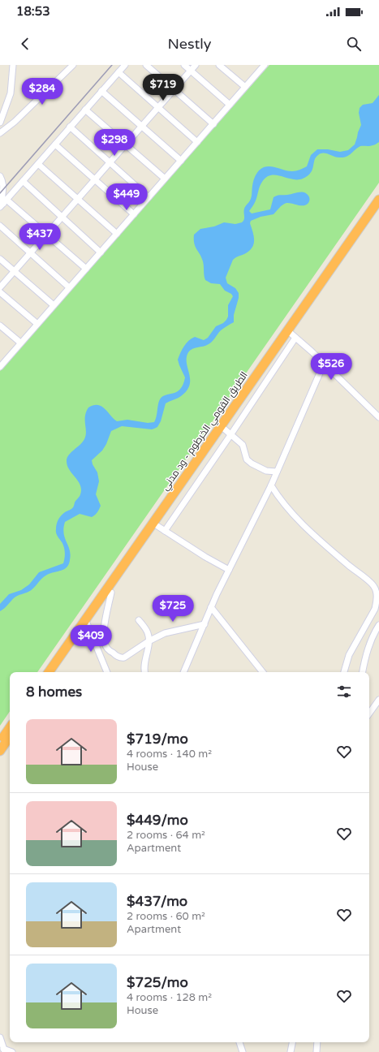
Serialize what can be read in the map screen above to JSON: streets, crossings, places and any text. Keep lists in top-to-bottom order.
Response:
{
  "streets": {
    "highway": ["الطريق القومي الخرطوم - ود مدني"]
  },
  "page": {
    "status": "18:53",
    "header": "Nestly",
    "price": [
      "$719",
      "$284",
      "$298",
      "$449",
      "$437",
      "$526",
      "$725",
      "$409"
    ],
    "heading": "8 homes",
    "list": [
      {
        "name": "$719/mo",
        "note": "4 rooms · 140 m² · House"
      },
      {
        "name": "$449/mo",
        "note": "2 rooms · 64 m² · Apartment"
      },
      {
        "name": "$437/mo",
        "note": "2 rooms · 60 m² · Apartment"
      },
      {
        "name": "$725/mo",
        "note": "4 rooms · 128 m² · House"
      }
    ]
  }
}
